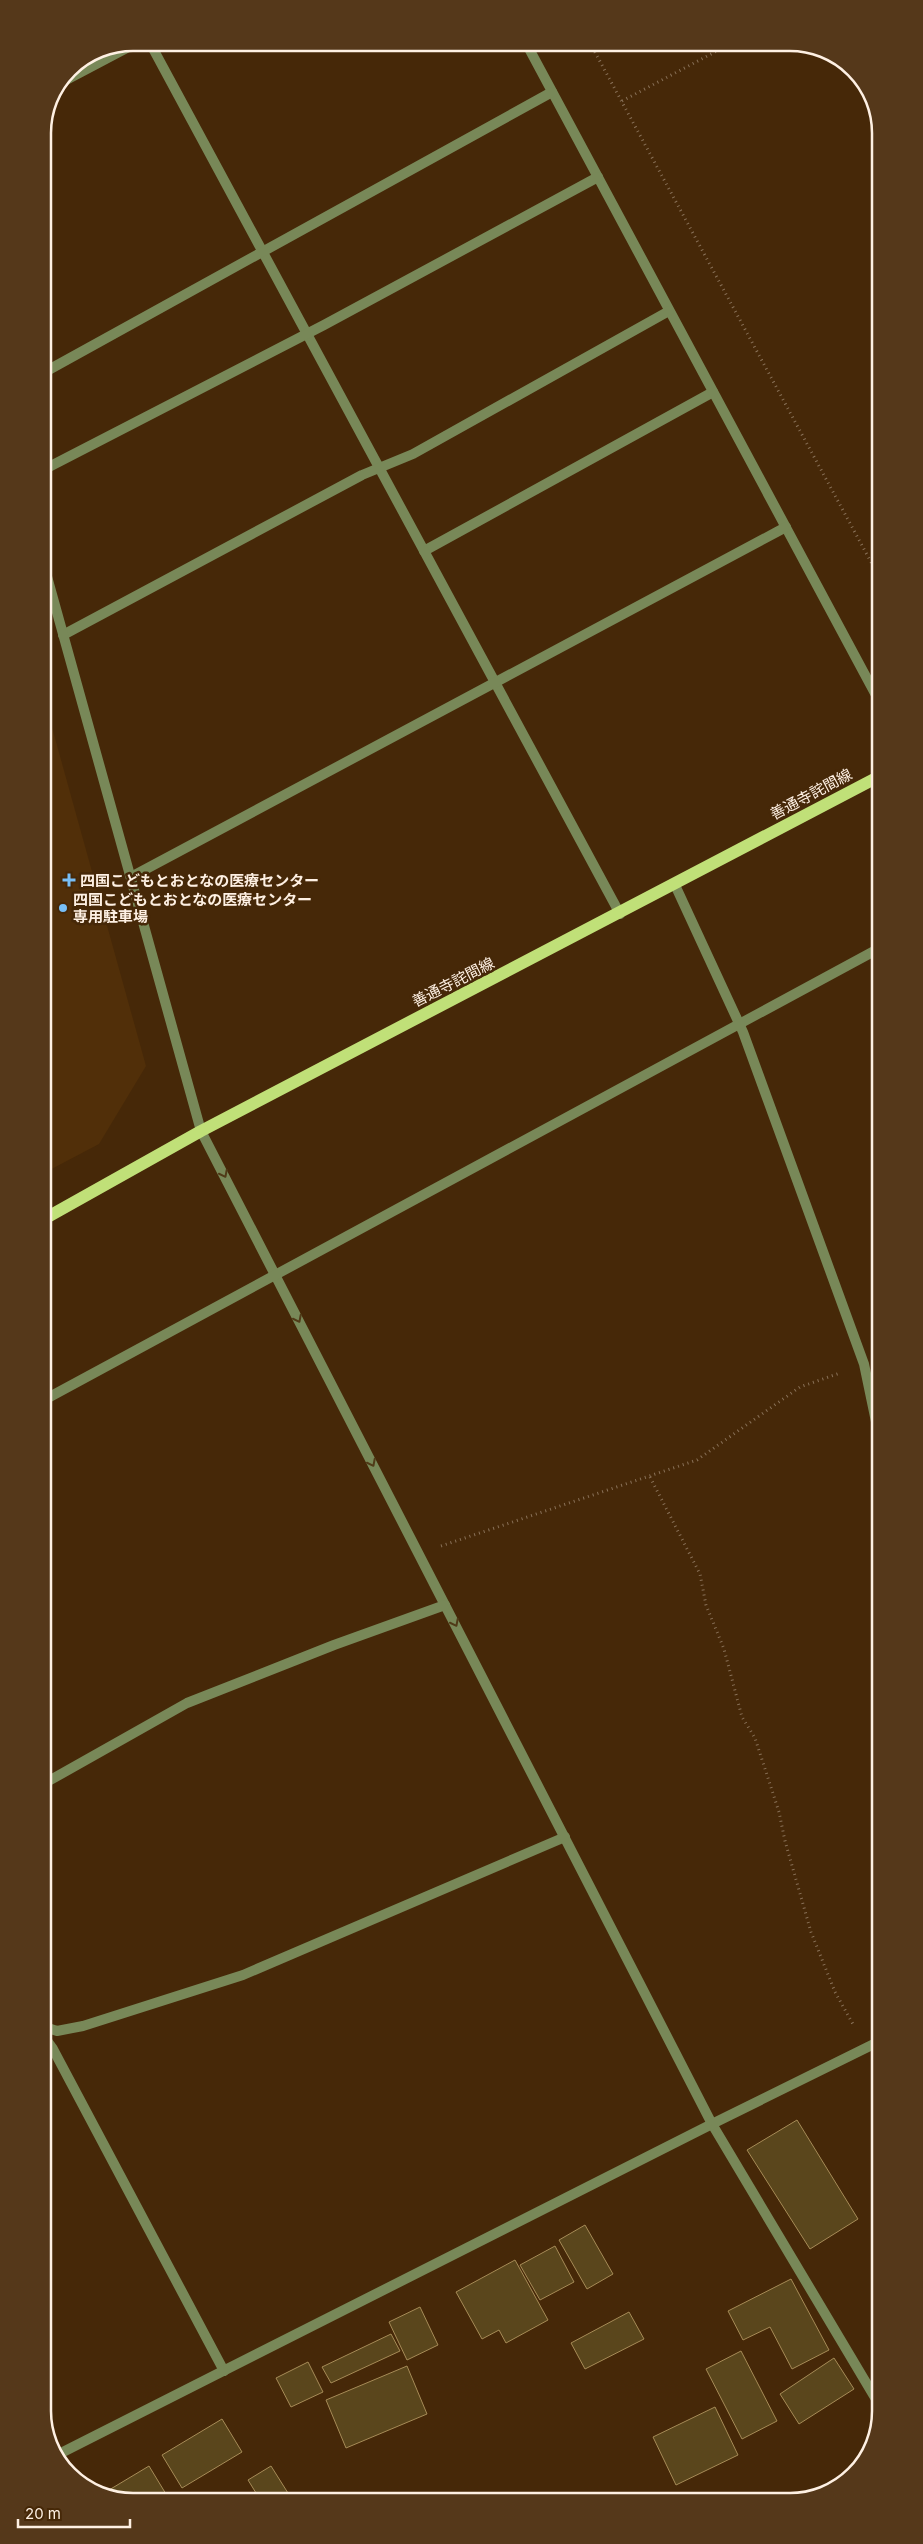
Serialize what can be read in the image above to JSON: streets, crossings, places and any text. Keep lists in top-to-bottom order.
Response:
{
  "streets": {
    "main road": ["善通寺詫間線"]
  },
  "places": {
    "health": ["四国こどもとおとなの医療センター"],
    "other": ["四国こどもとおとなの医療センター 専用駐車場"]
  },
  "scale_bar": "20 m"
}
